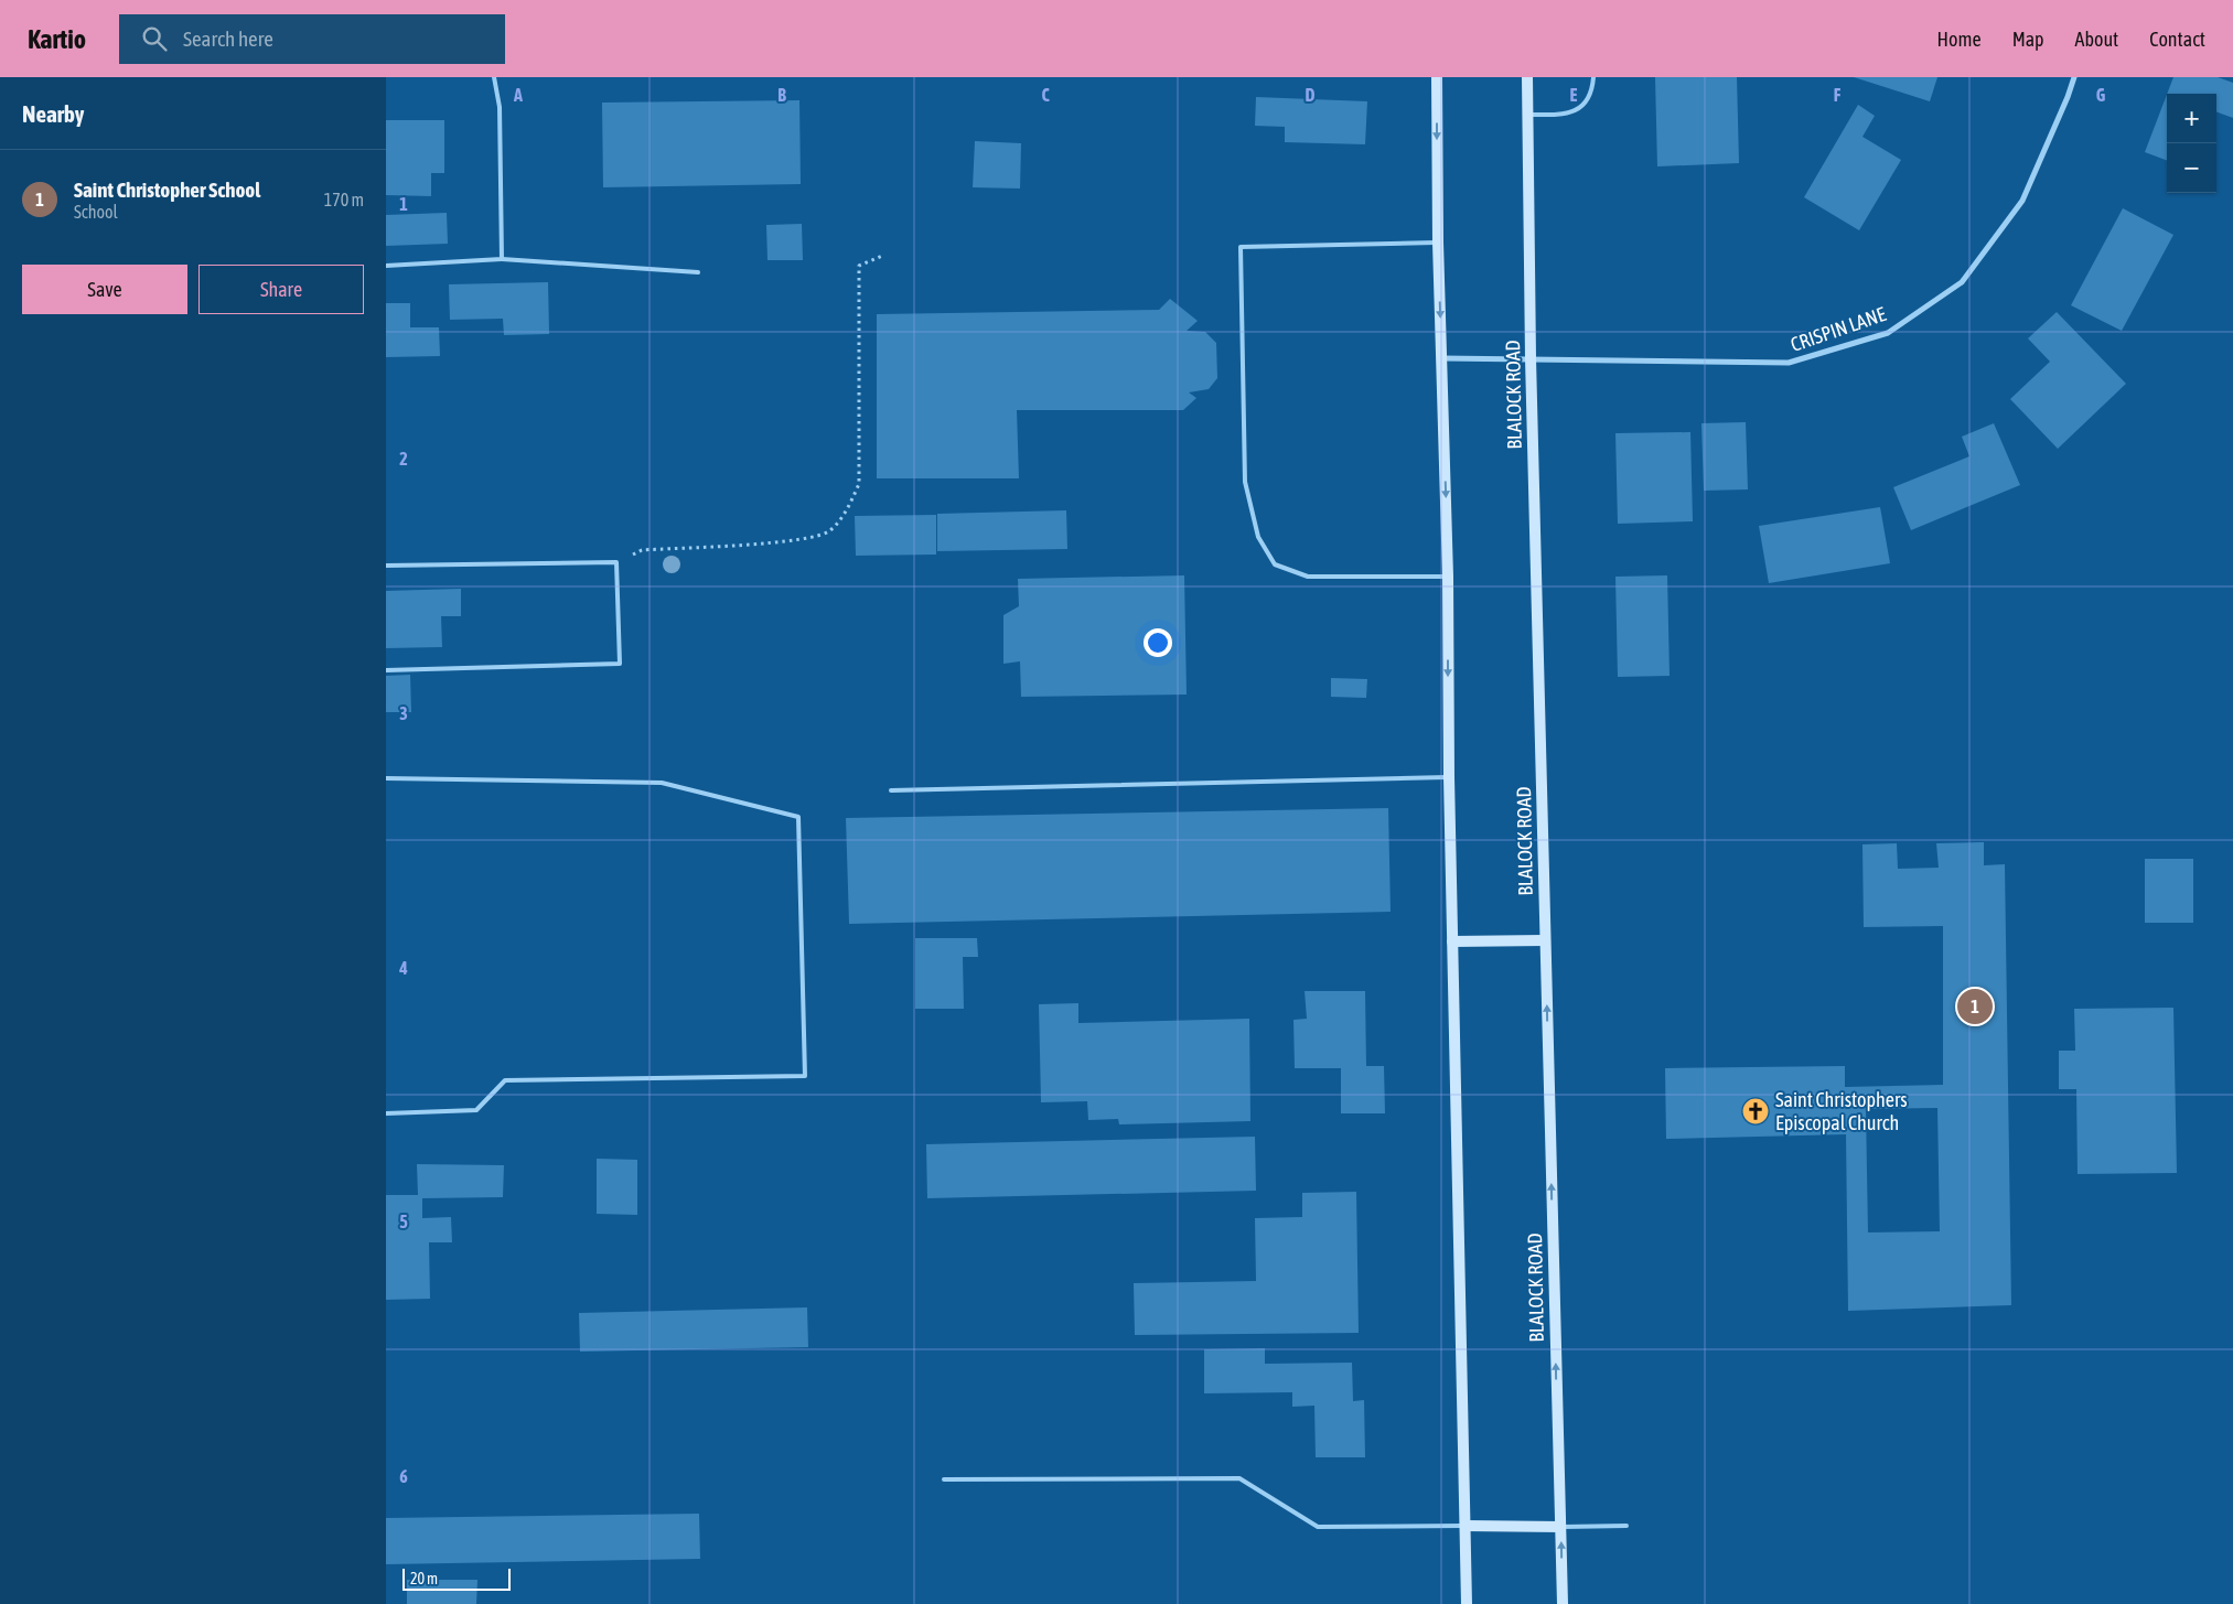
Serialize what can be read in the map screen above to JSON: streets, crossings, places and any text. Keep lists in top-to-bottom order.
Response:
{
  "streets": {
    "main road": ["BLALOCK ROAD"],
    "street": ["CRISPIN LANE"]
  },
  "crossings": [
    ["CRISPIN LANE", "BLALOCK ROAD"]
  ],
  "places": {
    "church": ["Saint Christophers Episcopal Church"]
  },
  "scale_bar": "20 m",
  "page": {
    "header": "Kartio",
    "search": "Search here",
    "nav": [
      "Home",
      "Map",
      "About",
      "Contact"
    ],
    "heading": "Nearby",
    "map_buttons": ["+", "−"],
    "list": [
      {
        "mark": "1",
        "name": "Saint Christopher School",
        "note": "School",
        "value": "170 m"
      }
    ],
    "buttons": ["Save", "Share"],
    "pins": "1",
    "scale": "20 m"
  },
  "grid": {
    "columns": [
      "A",
      "B",
      "C",
      "D",
      "E",
      "F",
      "G"
    ],
    "rows": [
      "1",
      "2",
      "3",
      "4",
      "5",
      "6"
    ]
  }
}
